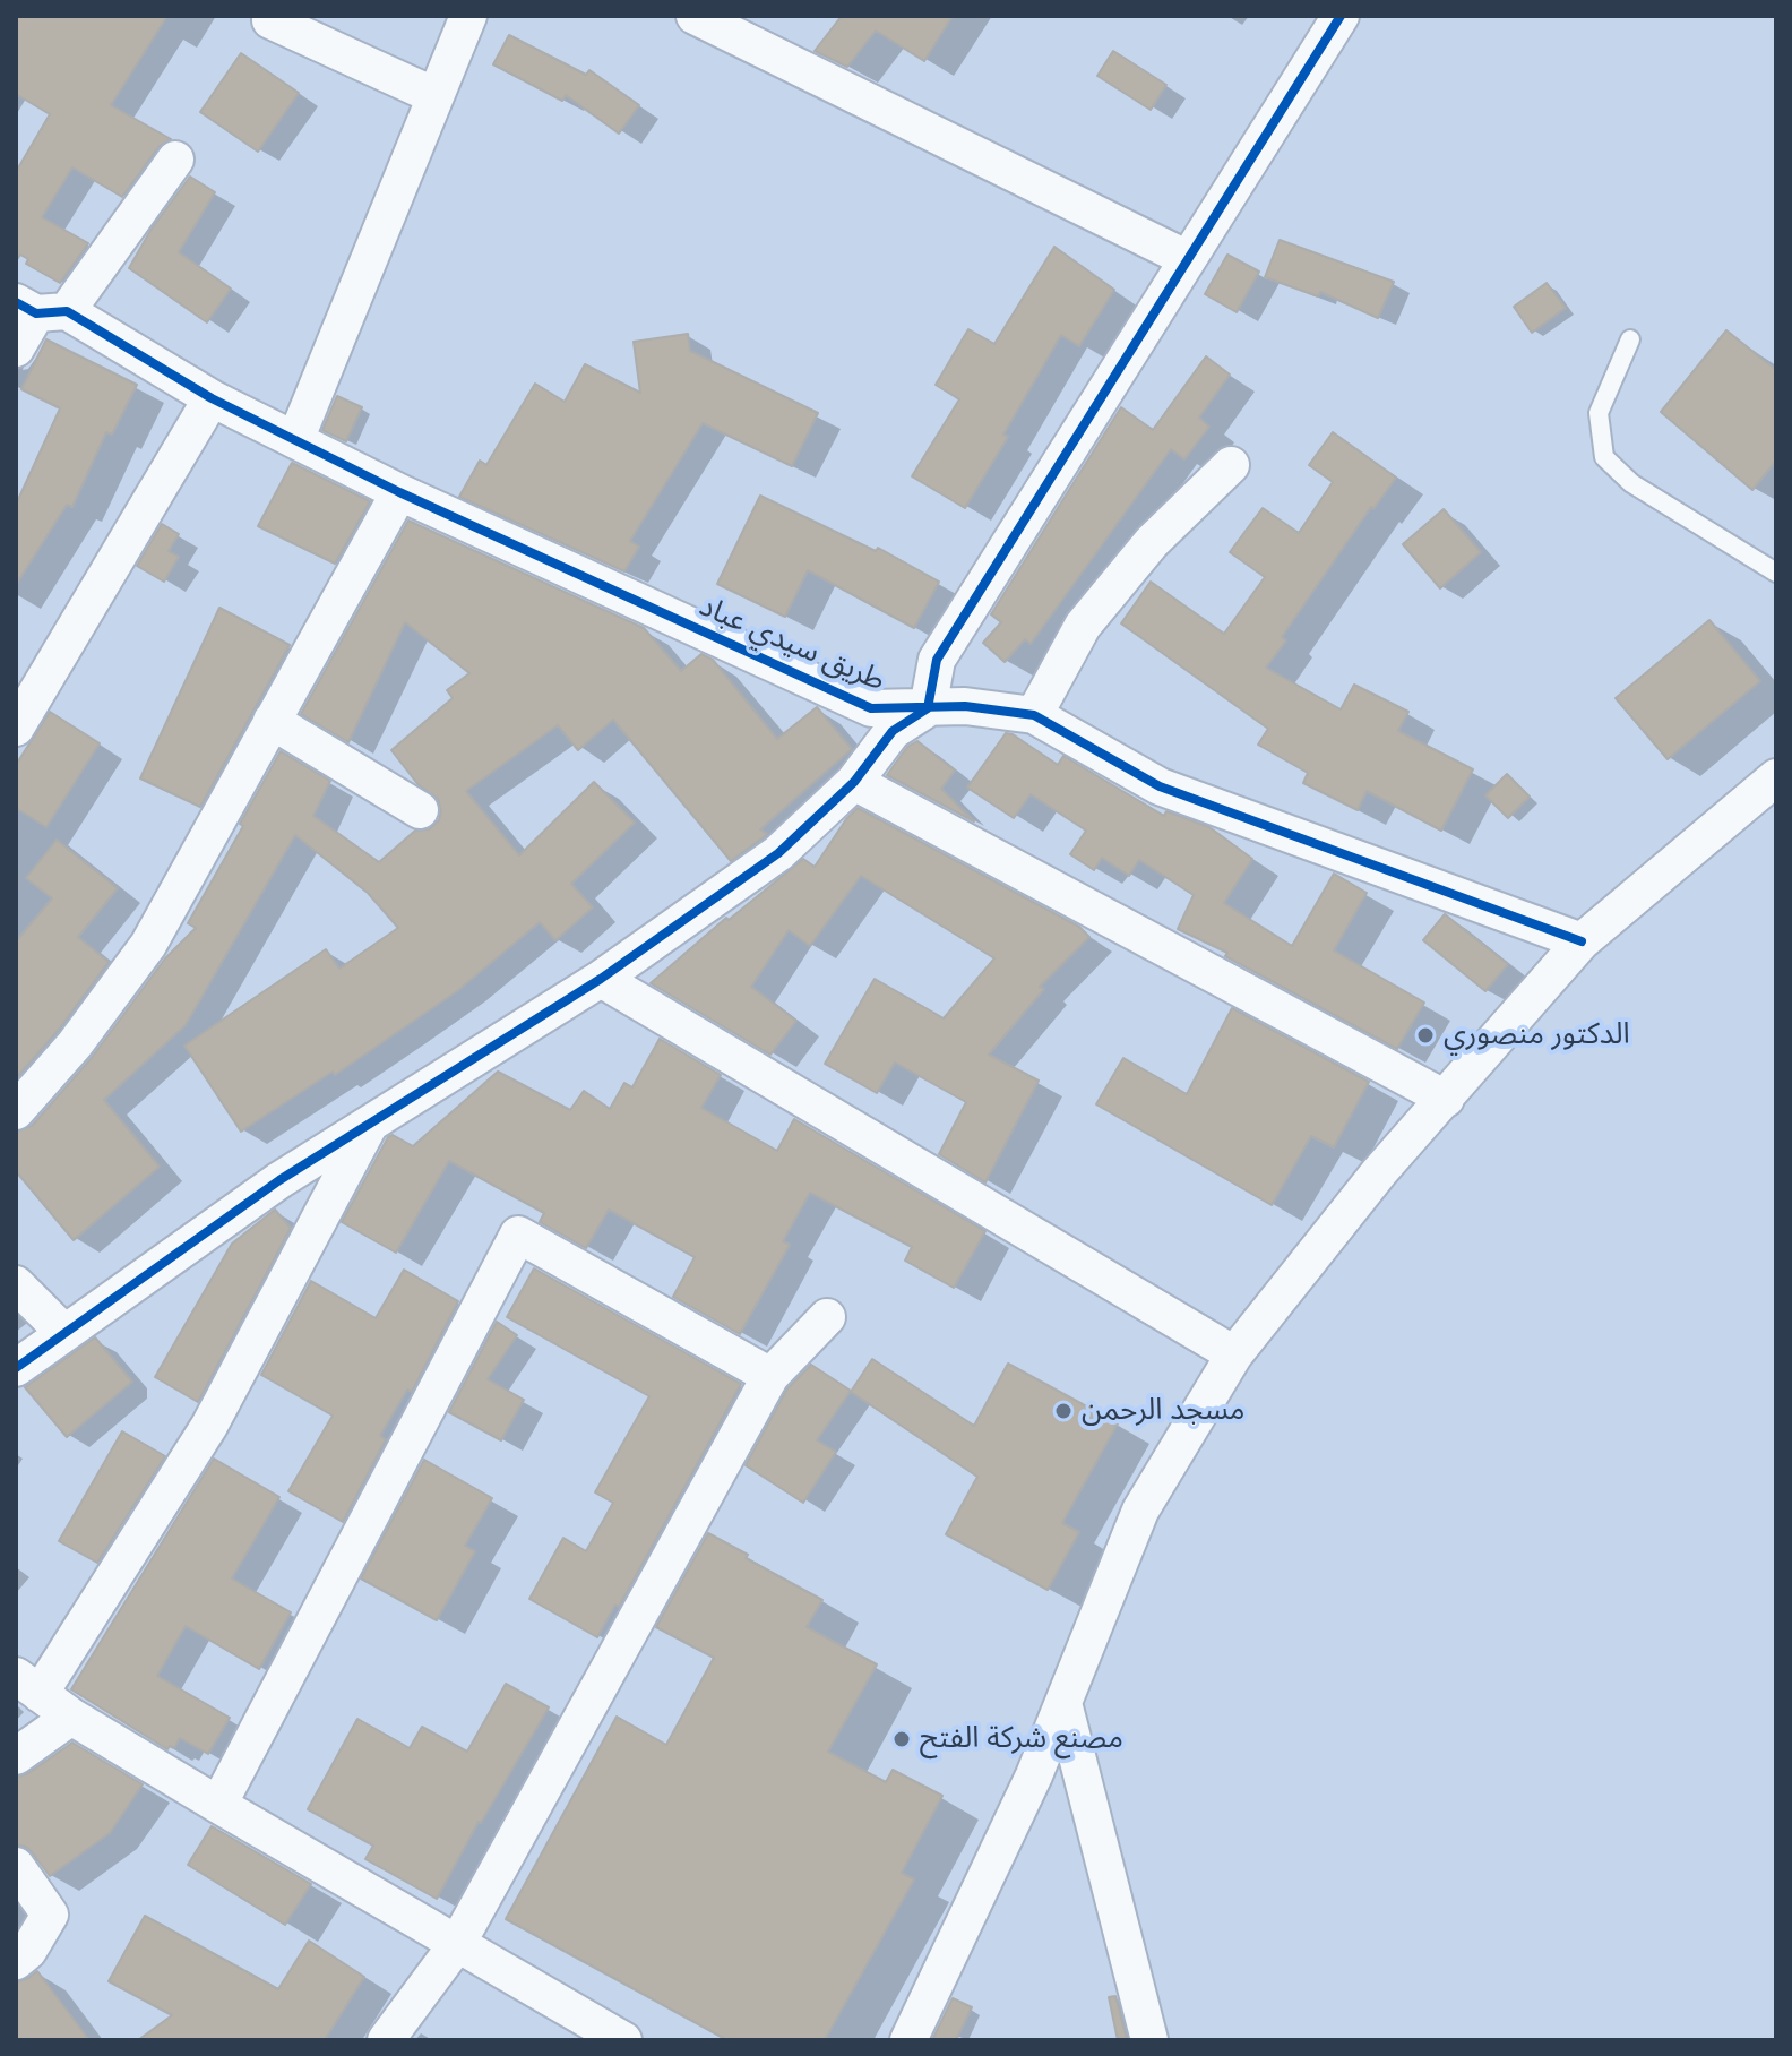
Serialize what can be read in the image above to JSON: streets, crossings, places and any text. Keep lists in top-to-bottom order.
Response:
{
  "streets": {
    "street": ["طريق سيدي عباد"]
  },
  "places": ["الدكتور منصوري", "مسجد الرحمن", "مصنع شركة الفتح"]
}
